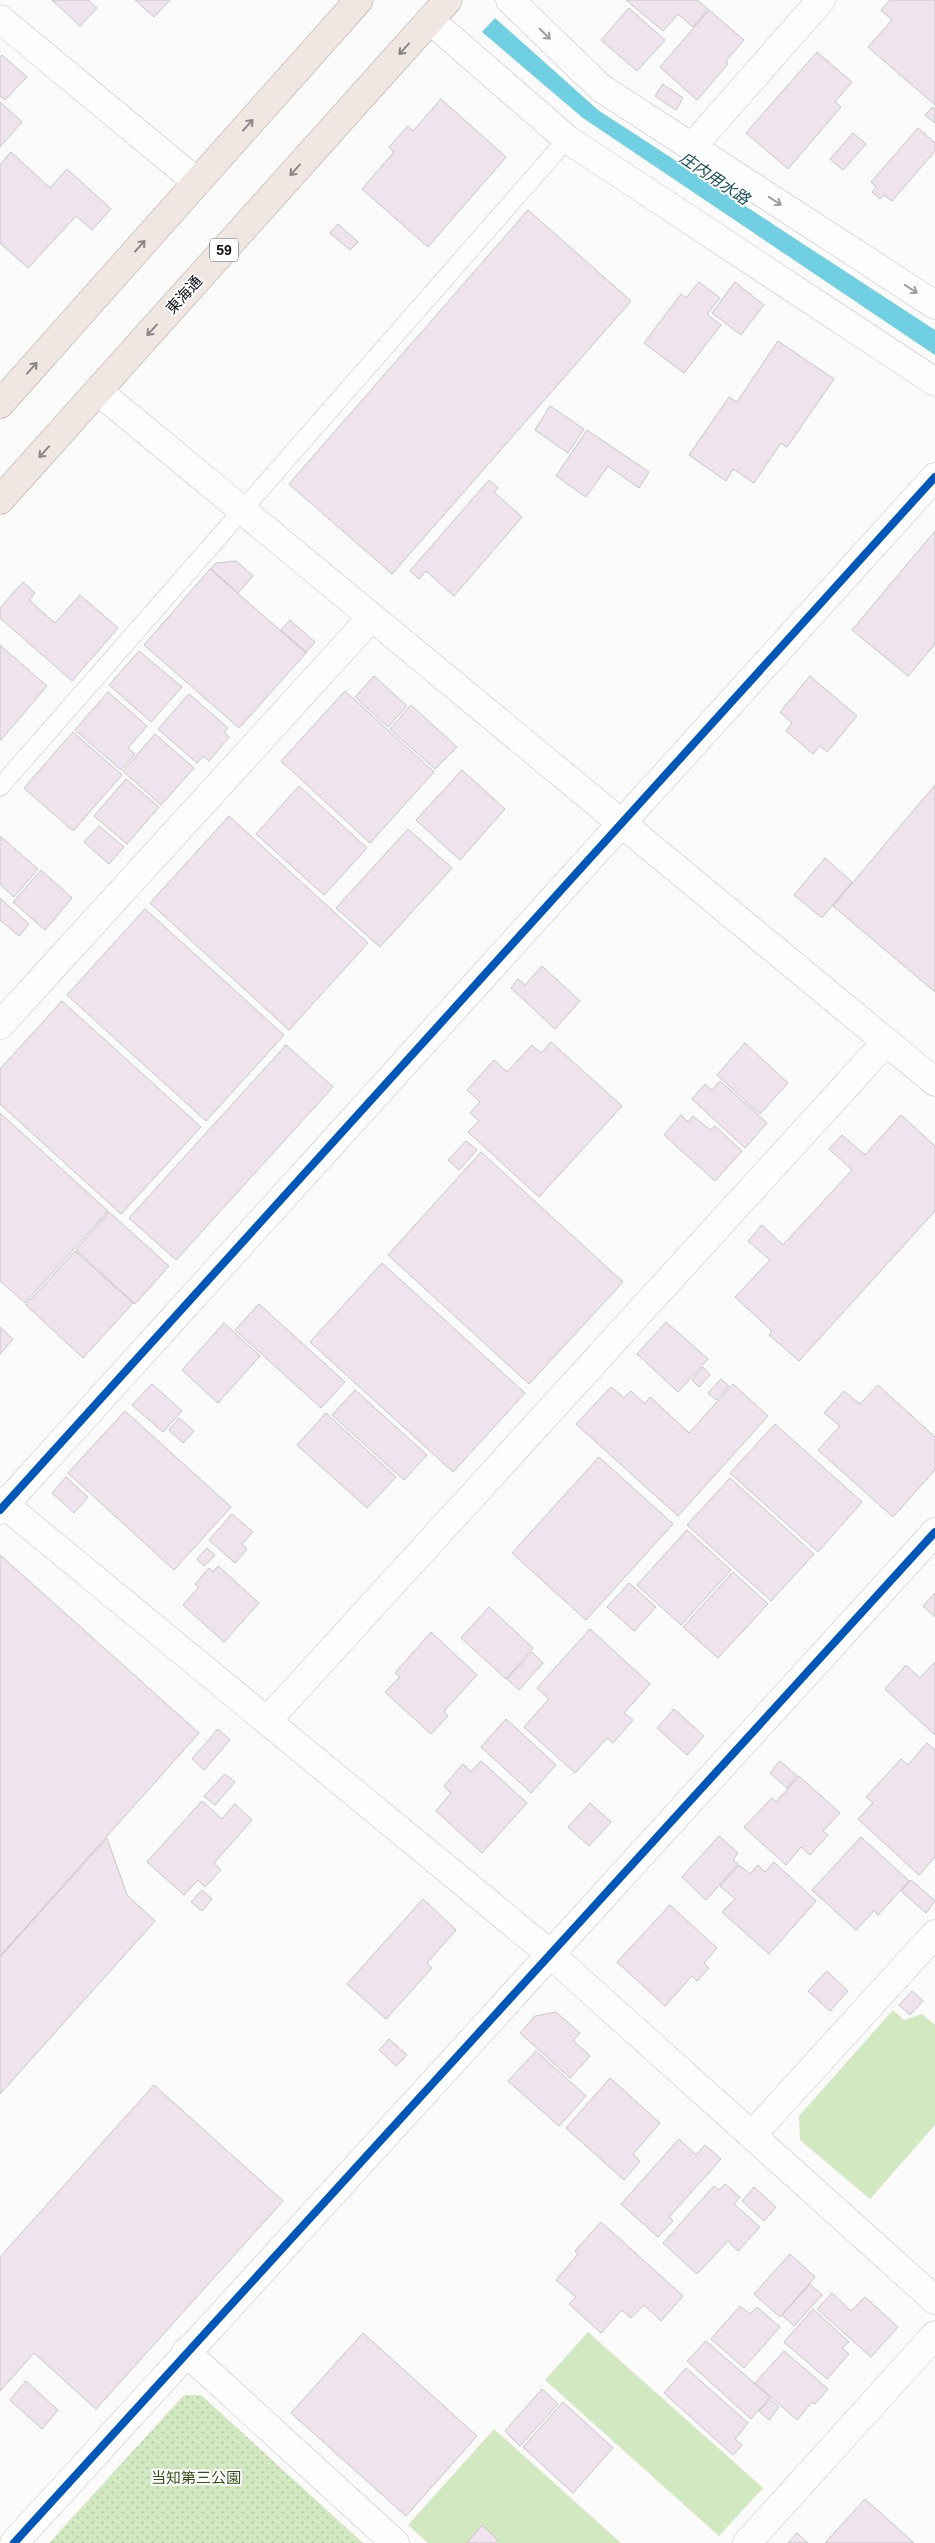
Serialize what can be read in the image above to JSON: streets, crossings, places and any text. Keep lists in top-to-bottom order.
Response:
{
  "streets": {
    "main road": ["59", "東海通"]
  },
  "water": ["庄内用水路"],
  "parks": ["当知第三公園"]
}
